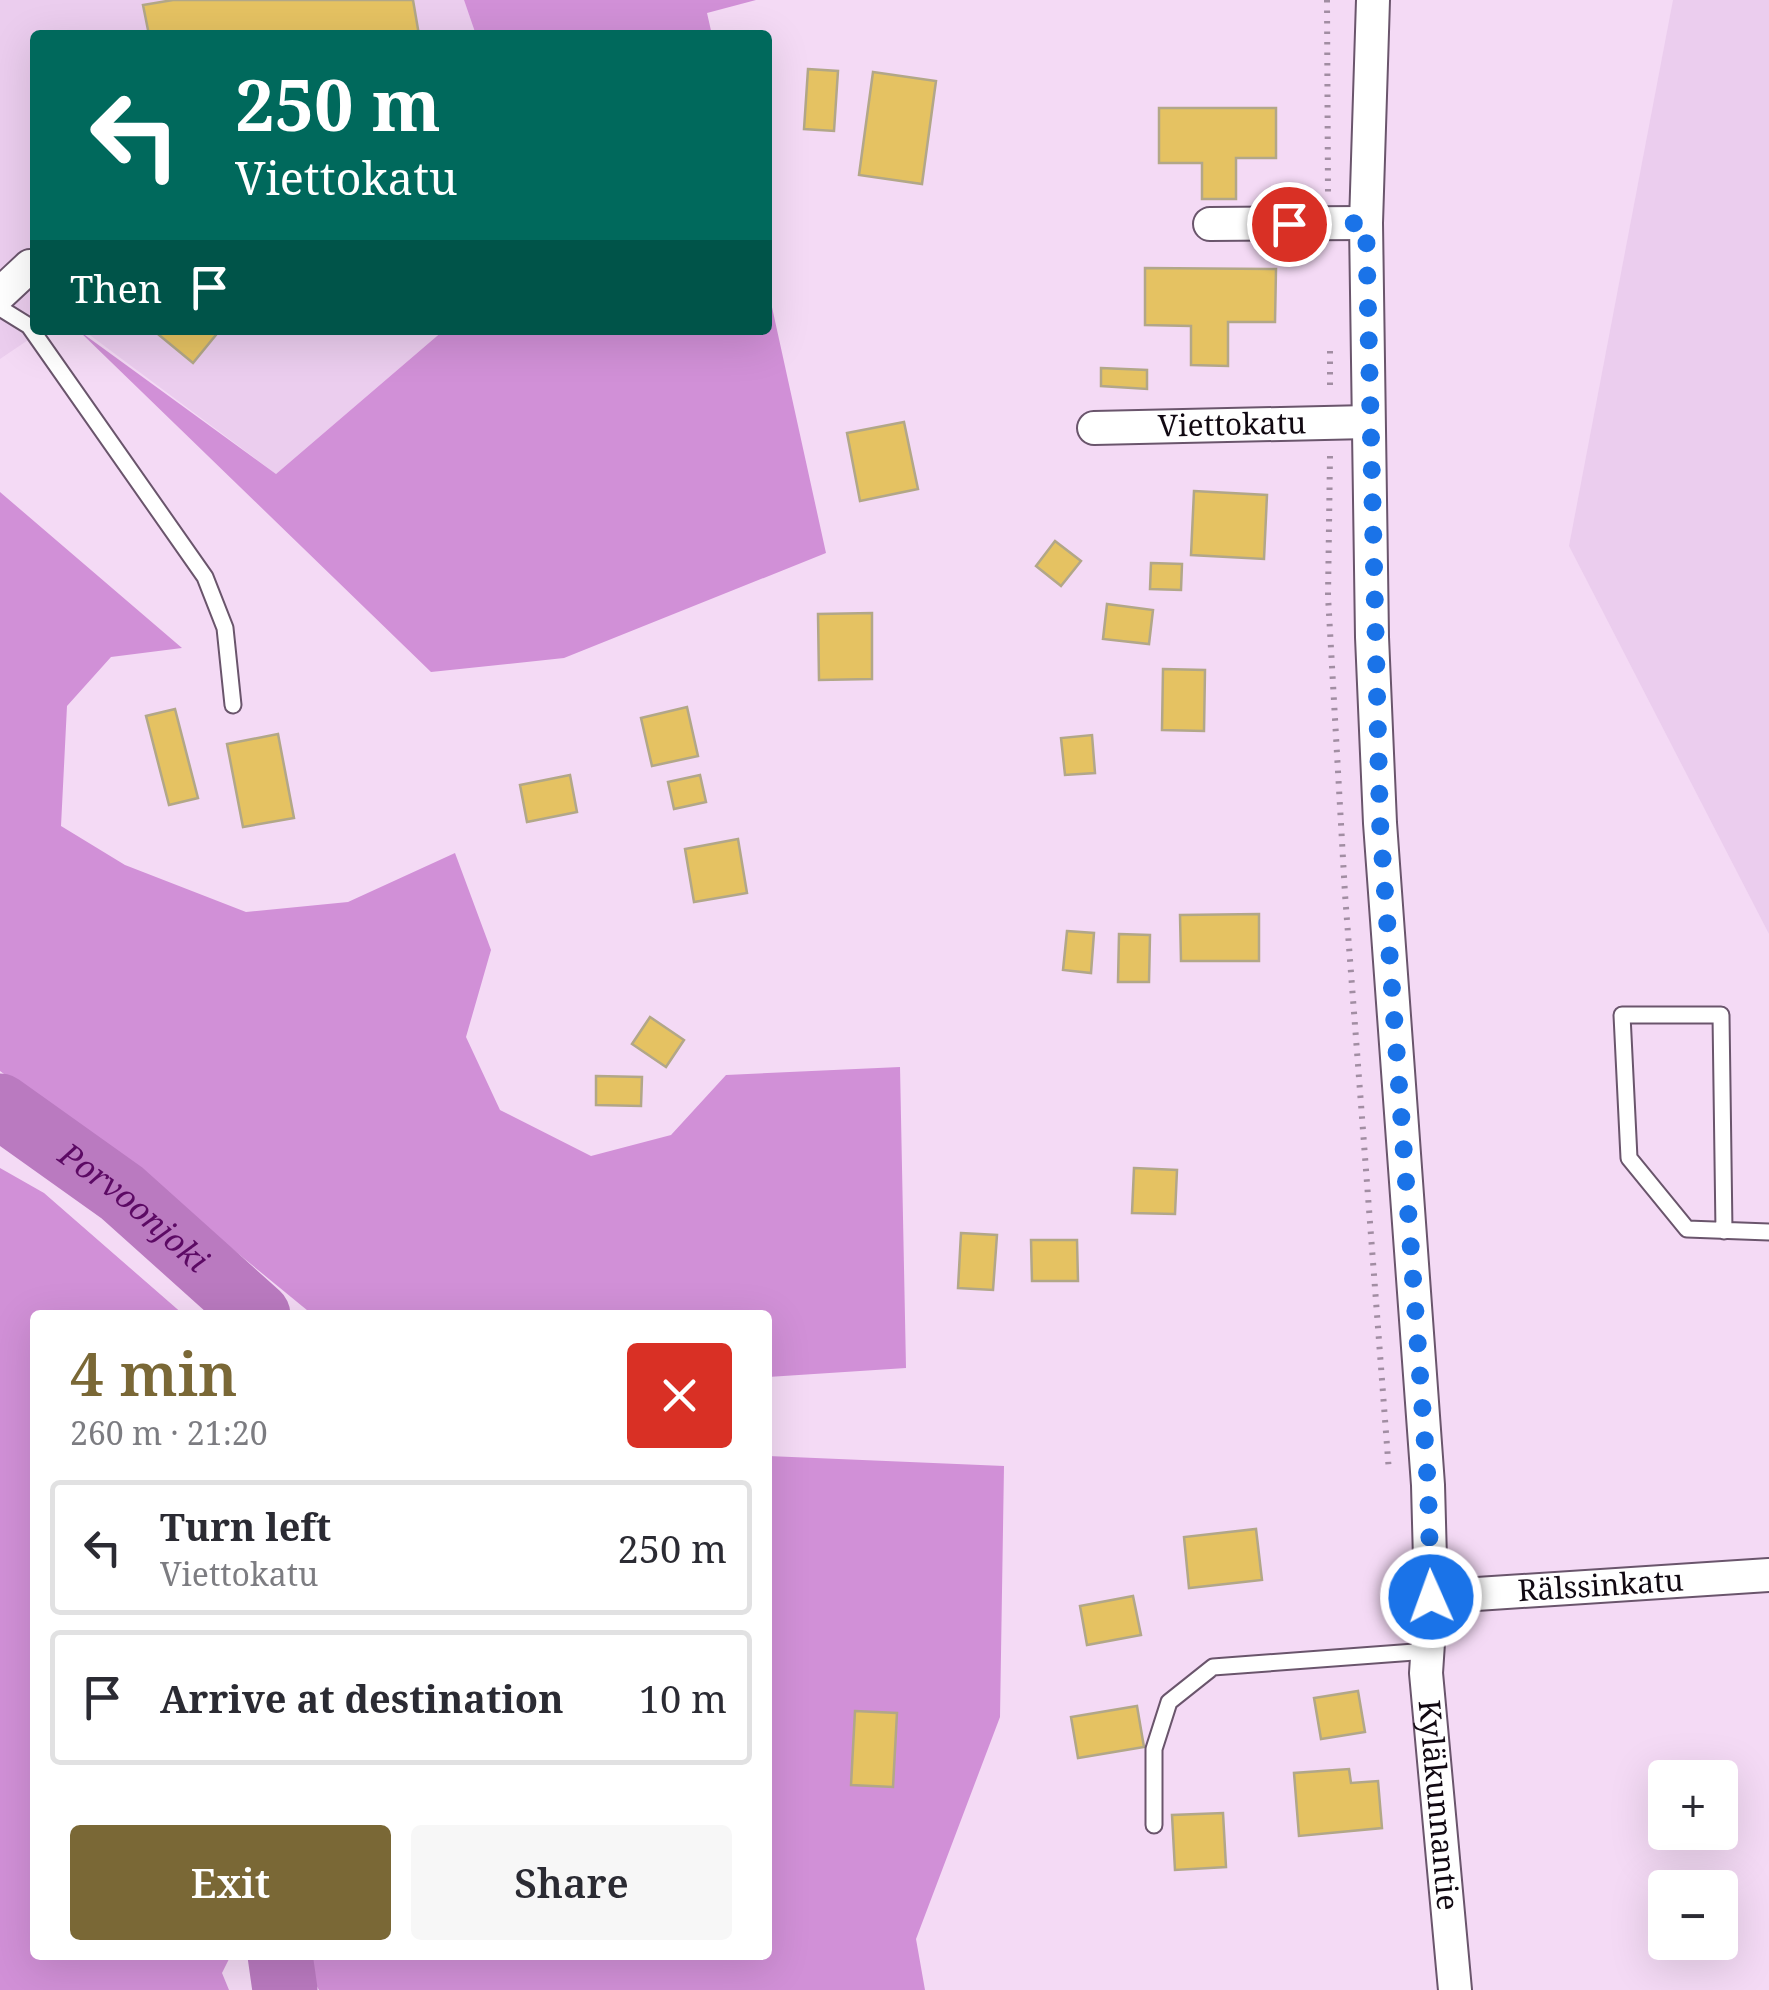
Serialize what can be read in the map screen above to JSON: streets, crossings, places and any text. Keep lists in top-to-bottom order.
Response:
{
  "streets": {
    "street": ["Viettokatu", "Rälssinkatu", "Kyläkunnantie"]
  },
  "crossings": [
    ["Viettokatu", "Kyläkunnantie"],
    ["Rälssinkatu", "Kyläkunnantie"]
  ],
  "water": ["Porvoonjoki"],
  "page": {
    "turn": ["250 m", "Viettokatu"],
    "then": "Then",
    "heading": ["4 min", "260 m · 21:20"],
    "list": [
      {
        "name": "Turn left",
        "note": "Viettokatu",
        "value": "250 m"
      },
      {
        "name": "Arrive at destination",
        "value": "10 m"
      }
    ],
    "map_buttons": ["+", "−"],
    "buttons": ["Exit", "Share"]
  }
}
